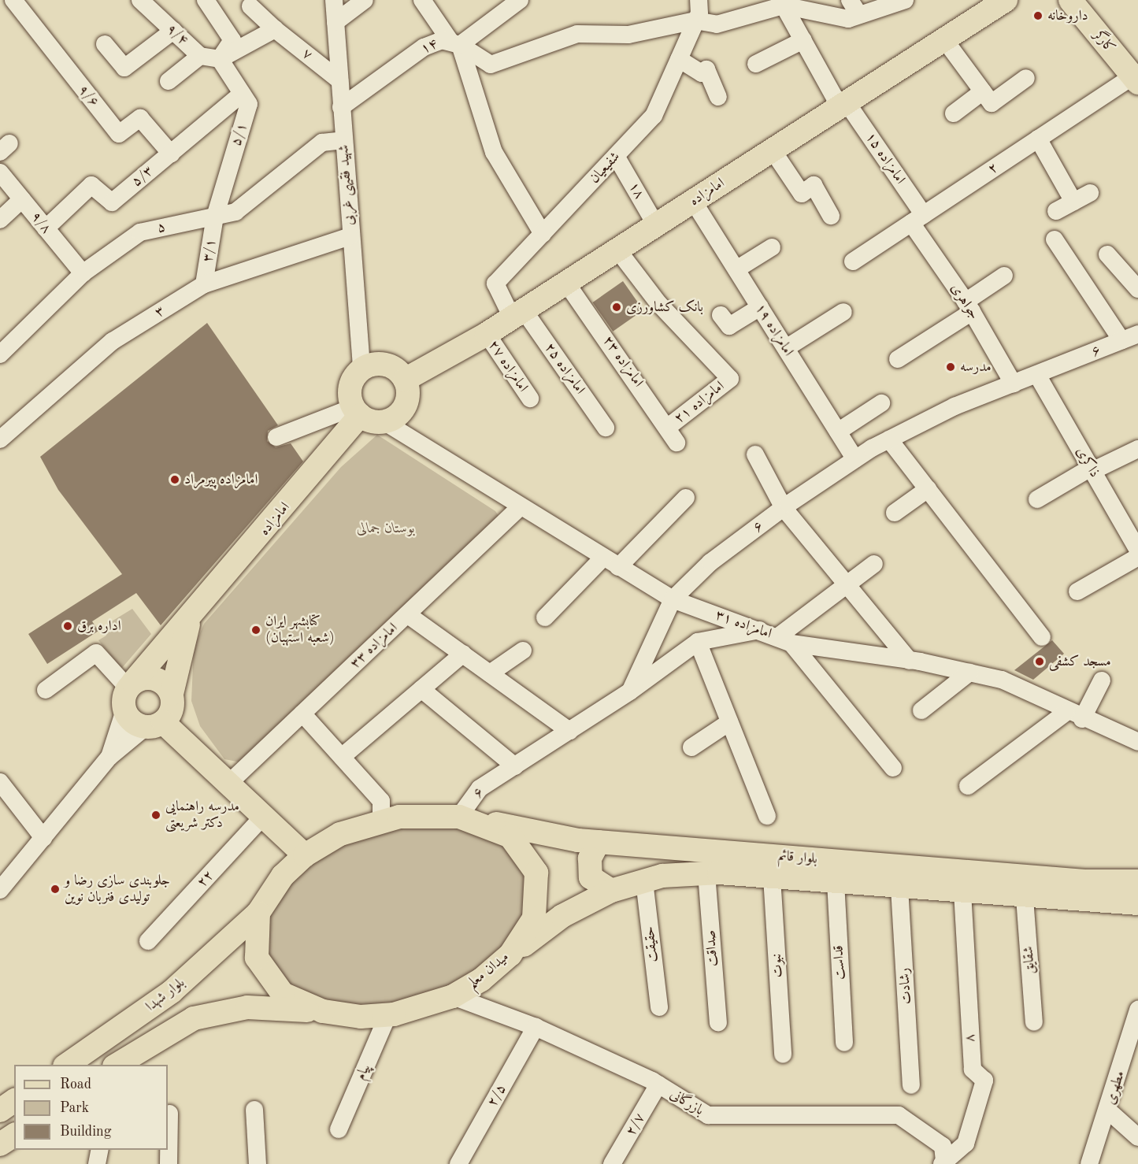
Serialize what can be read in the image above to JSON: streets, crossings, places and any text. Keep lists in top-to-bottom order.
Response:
{
  "streets": {
    "main road": [
      "کارگر",
      "امامزاده",
      "بلوار قائم",
      "میدان معلم",
      "بلوار شهدا"
    ],
    "street": [
      "۹/۴",
      "۱۴",
      "۷",
      "۹/۶",
      "۵/۱",
      "امامزاده ۱۵",
      "شفیعیان",
      "۲",
      "۵/۳",
      "شهید فقیهی غربی",
      "۱۸",
      "۹/۸",
      "۵",
      "۳/۱",
      "جواهری",
      "۳",
      "امامزاده ۱۹",
      "۶",
      "امامزاده ۲۳",
      "امامزاده ۲۷",
      "امامزاده ۲۵",
      "امامزاده ۲۱",
      "ذاکری",
      "امامزاده ۳۱",
      "امامزاده ۳۳",
      "۲۲",
      "حقیقت",
      "صداقت",
      "شقایق",
      "قداست",
      "نبوت",
      "رشادت",
      "۸",
      "پیام",
      "مطهری",
      "۲/۵",
      "بازرگانی",
      "۲/۷"
    ]
  },
  "crossings": [
    ["۹/۴", "۵/۱"],
    ["کارگر", "۲"],
    ["۱۴", "شهید فقیهی غربی"],
    ["۷", "شهید فقیهی غربی"],
    ["۹/۶", "۵/۳"],
    ["۵/۱", "۵/۳"],
    ["۵/۱", "۵"],
    ["۵/۱", "۳/۱"],
    ["امامزاده ۱۵", "۲"],
    ["امامزاده ۱۵", "امامزاده"],
    ["امامزاده ۱۵", "جواهری"],
    ["شفیعیان", "۱۸"],
    ["شفیعیان", "امامزاده"],
    ["شفیعیان", "امامزاده ۲۵"],
    ["۲", "جواهری"],
    ["۵/۳", "۹/۸"],
    ["شهید فقیهی غربی", "امامزاده"],
    ["شهید فقیهی غربی", "۵"],
    ["شهید فقیهی غربی", "۳"],
    ["شهید فقیهی غربی", "امامزاده ۳۱"],
    ["۱۸", "امامزاده"],
    ["امامزاده", "امامزاده ۱۹"],
    ["امامزاده", "امامزاده ۲۳"],
    ["امامزاده", "امامزاده ۲۷"],
    ["امامزاده", "امامزاده ۲۵"],
    ["امامزاده", "امامزاده ۲۱"],
    ["امامزاده", "امامزاده ۳۱"],
    ["۹/۸", "۵"],
    ["۵", "۳/۱"],
    ["۳/۱", "۳"],
    ["جواهری", "۶"],
    ["امامزاده ۱۹", "۶"],
    ["۶", "ذاکری"],
    ["۶", "امامزاده ۳۱"],
    ["۶", "بلوار قائم"],
    ["۶", "میدان معلم"],
    ["امامزاده ۲۳", "امامزاده ۲۱"],
    ["امامزاده ۳۱", "امامزاده ۳۳"],
    ["بلوار قائم", "حقیقت"],
    ["بلوار قائم", "صداقت"],
    ["بلوار قائم", "شقایق"],
    ["بلوار قائم", "قداست"],
    ["بلوار قائم", "نبوت"],
    ["بلوار قائم", "میدان معلم"],
    ["بلوار قائم", "رشادت"],
    ["بلوار قائم", "۸"],
    ["میدان معلم", "بلوار شهدا"],
    ["میدان معلم", "پیام"],
    ["میدان معلم", "بازرگانی"],
    ["۸", "بازرگانی"],
    ["۲/۵", "بازرگانی"],
    ["بازرگانی", "۲/۷"]
  ],
  "parks": ["بوستان جمالی"],
  "places": [
    "داروخانه",
    "بانک کشاورزی",
    "مدرسه",
    "امامزاده پیرمراد",
    "اداره برق",
    "کتابشهر ایران (شعبه استهبان)",
    "مسجد کشفی",
    "مدرسه راهنمایی دکتر شریعتی",
    "جلوبندی سازی رضا و تولیدی فنربان نوین"
  ],
  "legend": ["Road", "Park", "Building"]
}
